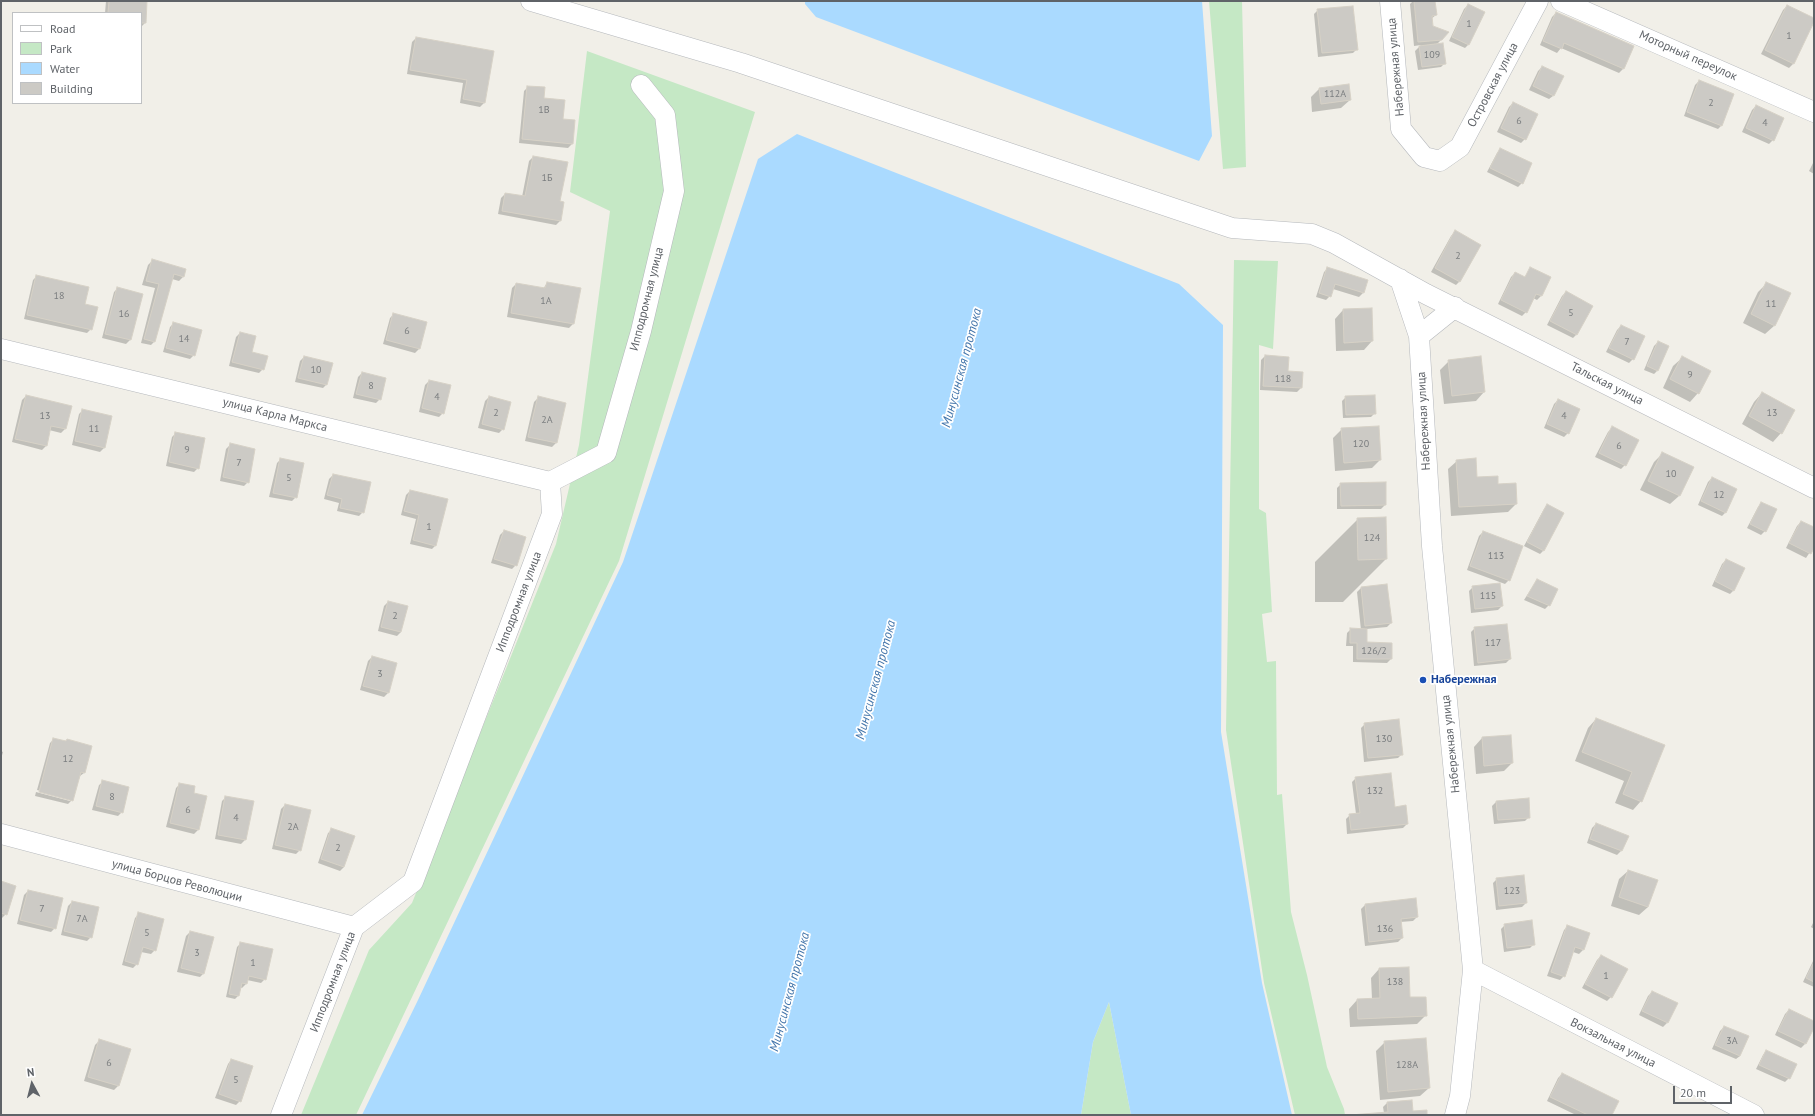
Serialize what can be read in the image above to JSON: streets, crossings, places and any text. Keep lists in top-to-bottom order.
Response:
{
  "streets": {
    "street": [
      "Моторный переулок",
      "Набережная улица",
      "Островская улица",
      "Ипподромная улица",
      "Тальская улица",
      "улица Карла Маркса",
      "улица Борцов Революции",
      "Вокзальная улица"
    ]
  },
  "crossings": [
    ["Набережная улица", "Островская улица"],
    ["Набережная улица", "Тальская улица"],
    ["Набережная улица", "Вокзальная улица"],
    ["Ипподромная улица", "улица Карла Маркса"],
    ["Ипподромная улица", "улица Борцов Революции"]
  ],
  "water": ["Минусинская протока"],
  "places": ["Набережная"],
  "house_numbers": [
    "1",
    "1",
    "109",
    "112А",
    "2",
    "1В",
    "6",
    "4",
    "1Б",
    "2",
    "18",
    "1А",
    "11",
    "5",
    "16",
    "6",
    "14",
    "7",
    "10",
    "9",
    "118",
    "8",
    "4",
    "2",
    "13",
    "13",
    "4",
    "2А",
    "11",
    "120",
    "6",
    "9",
    "7",
    "10",
    "5",
    "12",
    "1",
    "124",
    "113",
    "115",
    "2",
    "117",
    "126/2",
    "3",
    "130",
    "12",
    "132",
    "8",
    "6",
    "4",
    "2А",
    "2",
    "123",
    "7",
    "7А",
    "136",
    "5",
    "3",
    "1",
    "1",
    "138",
    "3А",
    "6",
    "128А",
    "5"
  ],
  "legend": [
    "Road",
    "Park",
    "Water",
    "Building"
  ],
  "scale_bar": "20 m",
  "north": "top"
}
